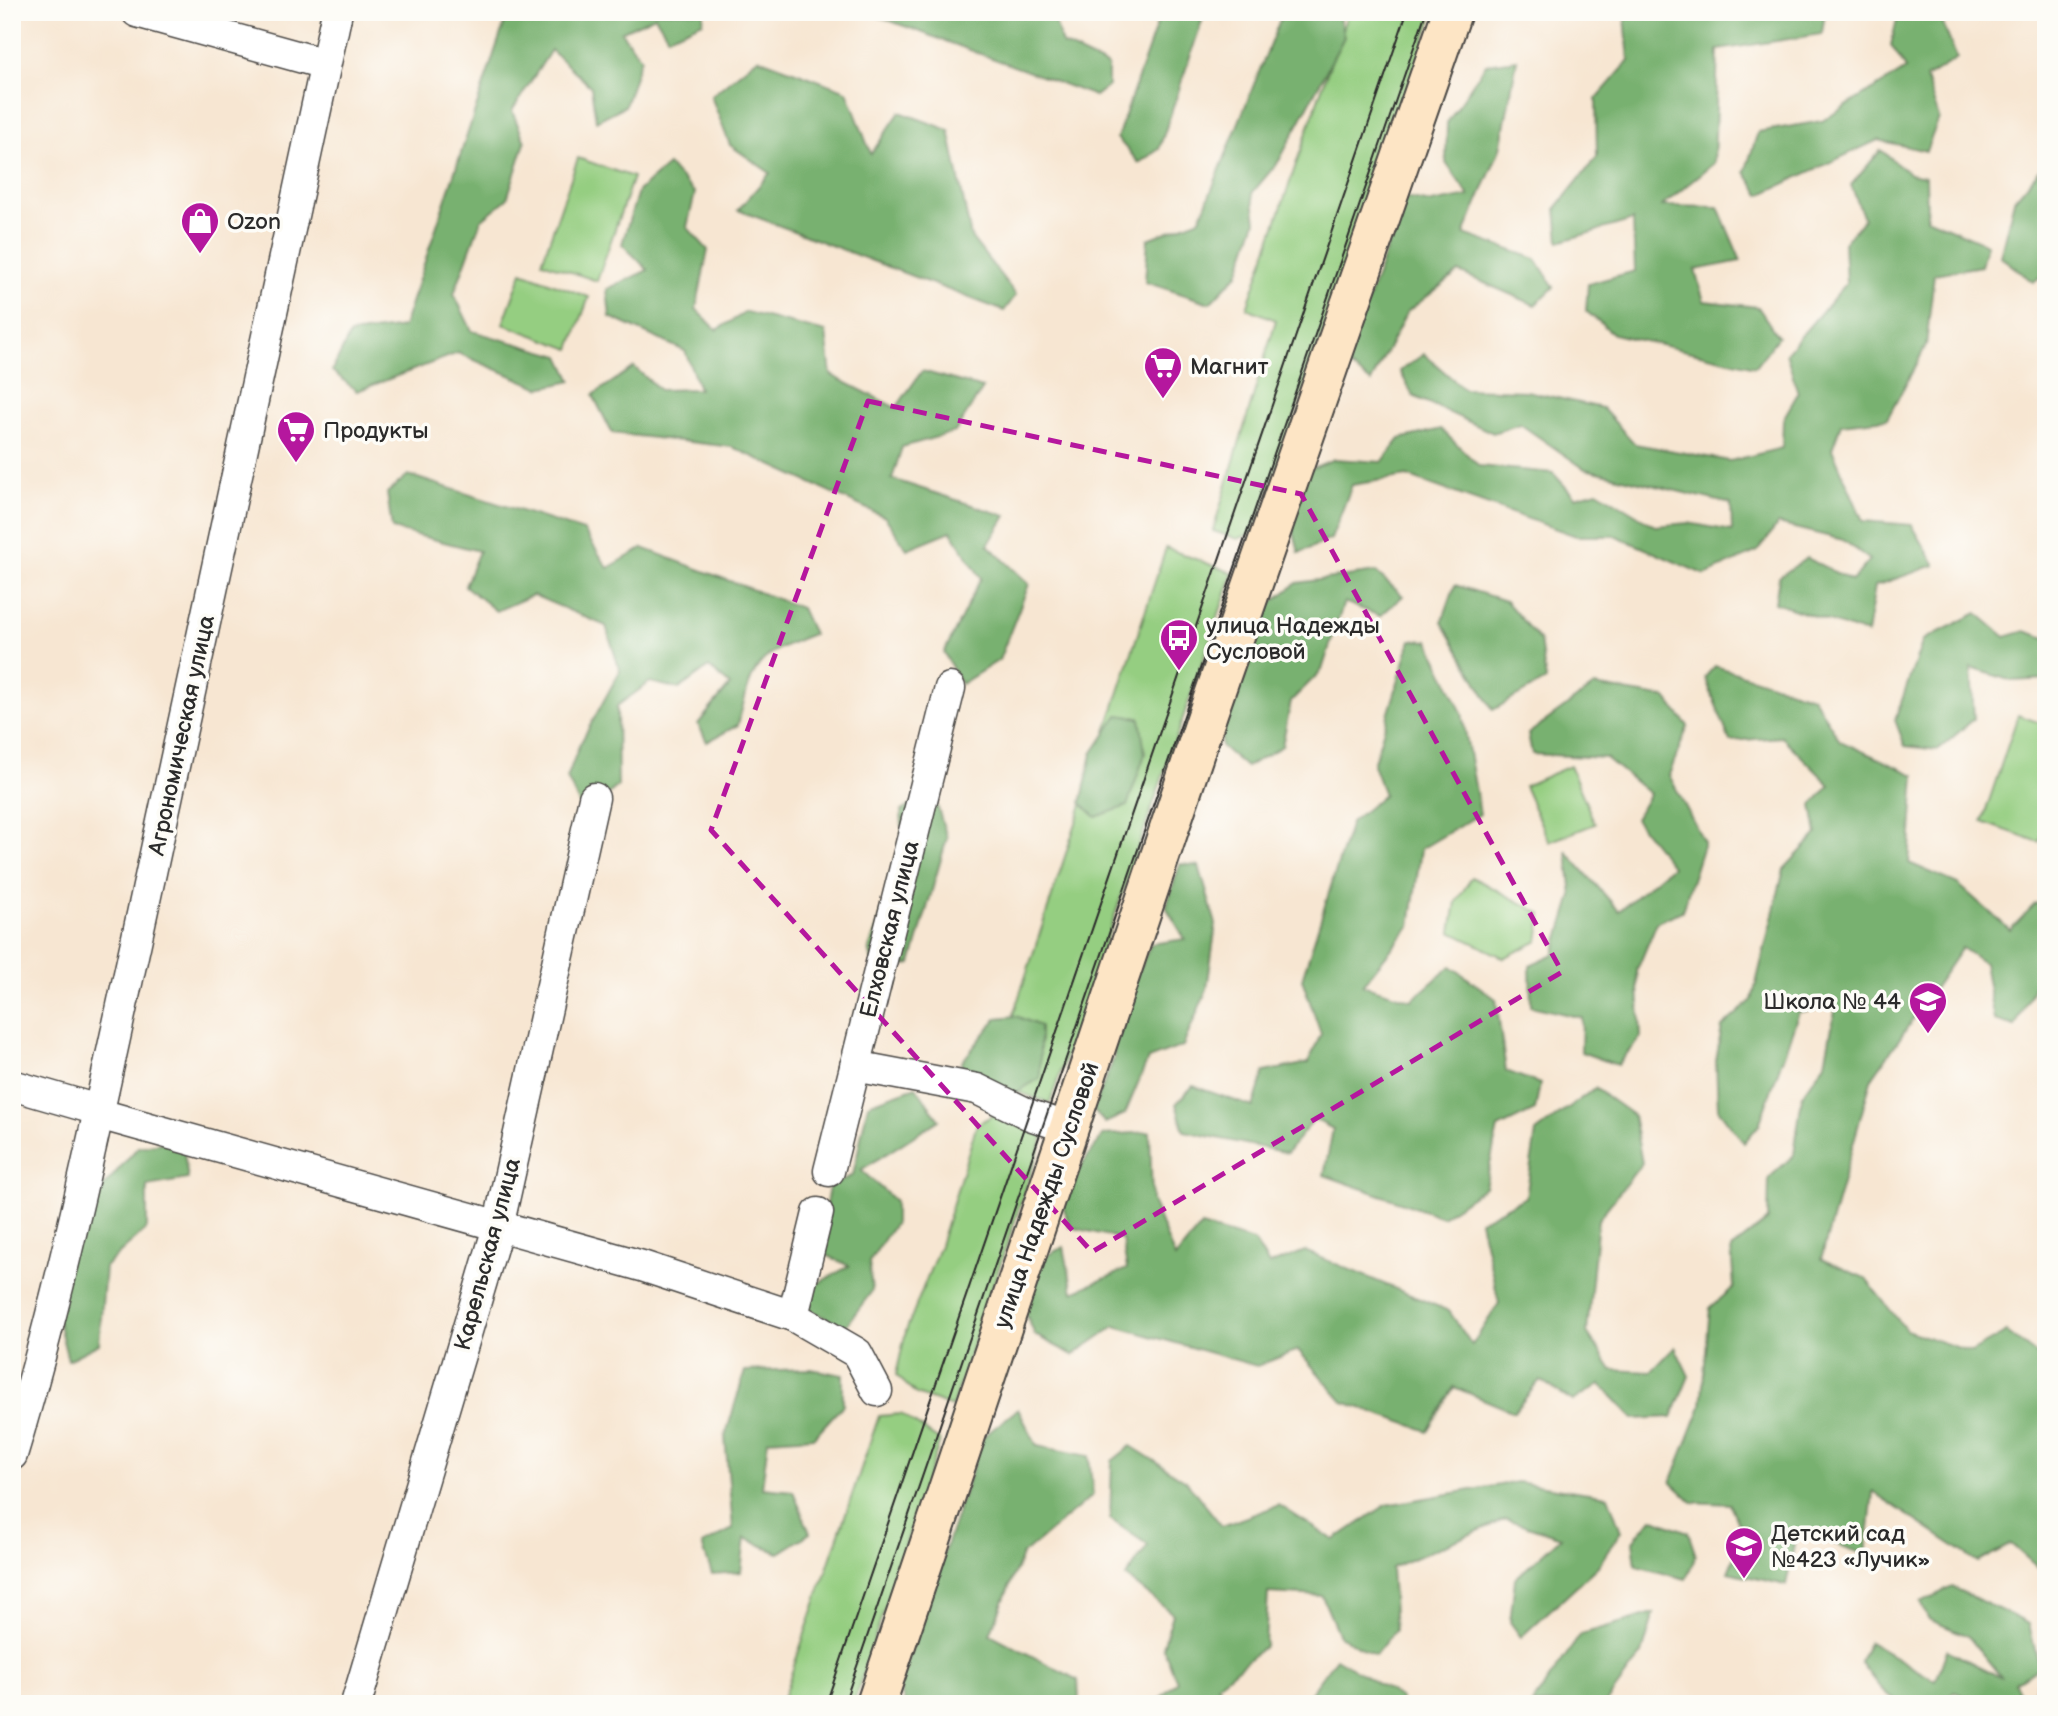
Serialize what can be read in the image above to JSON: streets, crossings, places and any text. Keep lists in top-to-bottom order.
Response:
{
  "streets": {
    "main road": ["улица Надежды Сусловой"],
    "street": ["Агрономическая улица", "Елховская улица", "Карельская улица"]
  },
  "places": {
    "shop": ["Ozon"],
    "supermarket": ["Магнит", "Продукты"],
    "bus stop": ["улица Надежды Сусловой"],
    "school or university": ["Школа № 44", "Детский сад №423 «Лучик»"]
  }
}
